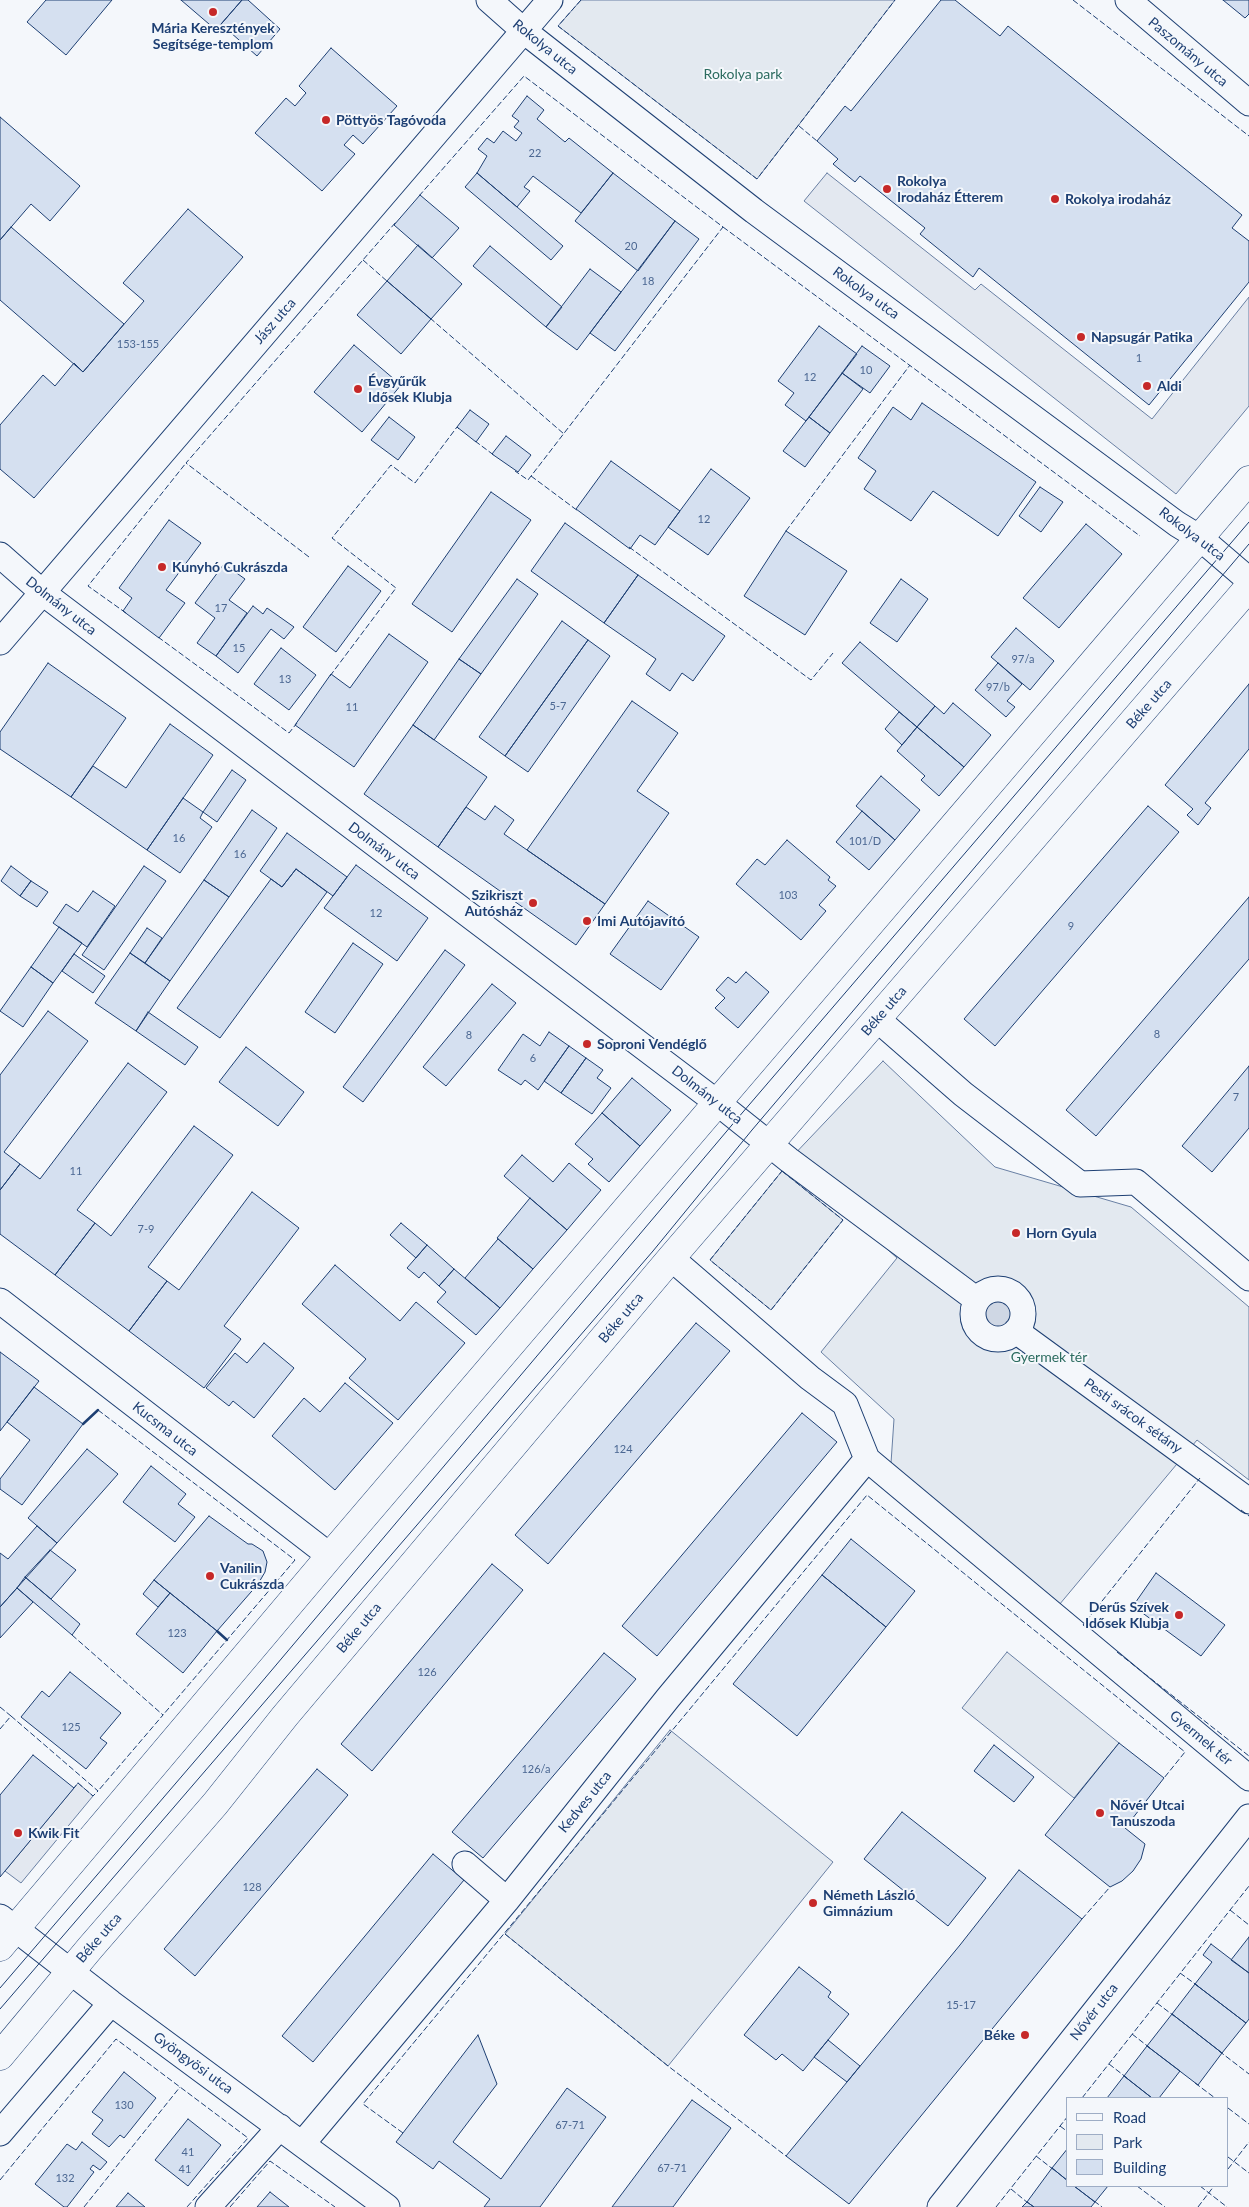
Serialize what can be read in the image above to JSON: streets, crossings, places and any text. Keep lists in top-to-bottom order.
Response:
{
  "streets": {
    "main road": ["Béke utca"],
    "street": [
      "Rokolya utca",
      "Paszomány utca",
      "Jász utca",
      "Dolmány utca",
      "Pesti srácok sétány",
      "Kucsma utca",
      "Gyermek tér",
      "Kedves utca",
      "Nővér utca",
      "Gyöngyösi utca"
    ]
  },
  "crossings": [
    ["Rokolya utca", "Jász utca"],
    ["Jász utca", "Dolmány utca"],
    ["Dolmány utca", "Béke utca"],
    ["Béke utca", "Gyermek tér"],
    ["Béke utca", "Gyöngyösi utca"],
    ["Gyermek tér", "Kedves utca"],
    ["Kedves utca", "Gyöngyösi utca"]
  ],
  "parks": ["Rokolya park", "Gyermek tér"],
  "places": [
    "Mária Keresztények Segítsége-templom",
    "Pöttyös Tagóvoda",
    "Rokolya Irodaház Étterem",
    "Rokolya irodaház",
    "Napsugár Patika",
    "Aldi",
    "Évgyűrűk Idősek Klubja",
    "Kunyhó Cukrászda",
    "Szikriszt Autósház",
    "Imi Autójavító",
    "Soproni Vendéglő",
    "Horn Gyula",
    "Vanilin Cukrászda",
    "Derűs Szívek Idősek Klubja",
    "Nővér Utcai Tanuszoda",
    "Kwik Fit",
    "Németh László Gimnázium",
    "Béke"
  ],
  "house_numbers": [
    "22",
    "20",
    "18",
    "153-155",
    "1",
    "10",
    "12",
    "12",
    "17",
    "15",
    "97/a",
    "13",
    "97/b",
    "5-7",
    "11",
    "16",
    "101/D",
    "16",
    "103",
    "12",
    "9",
    "8",
    "8",
    "6",
    "7",
    "11",
    "7-9",
    "124",
    "123",
    "126",
    "125",
    "126/a",
    "128",
    "15-17",
    "130",
    "67-71",
    "41",
    "67-71",
    "41",
    "132"
  ],
  "legend": ["Road", "Park", "Building"]
}
